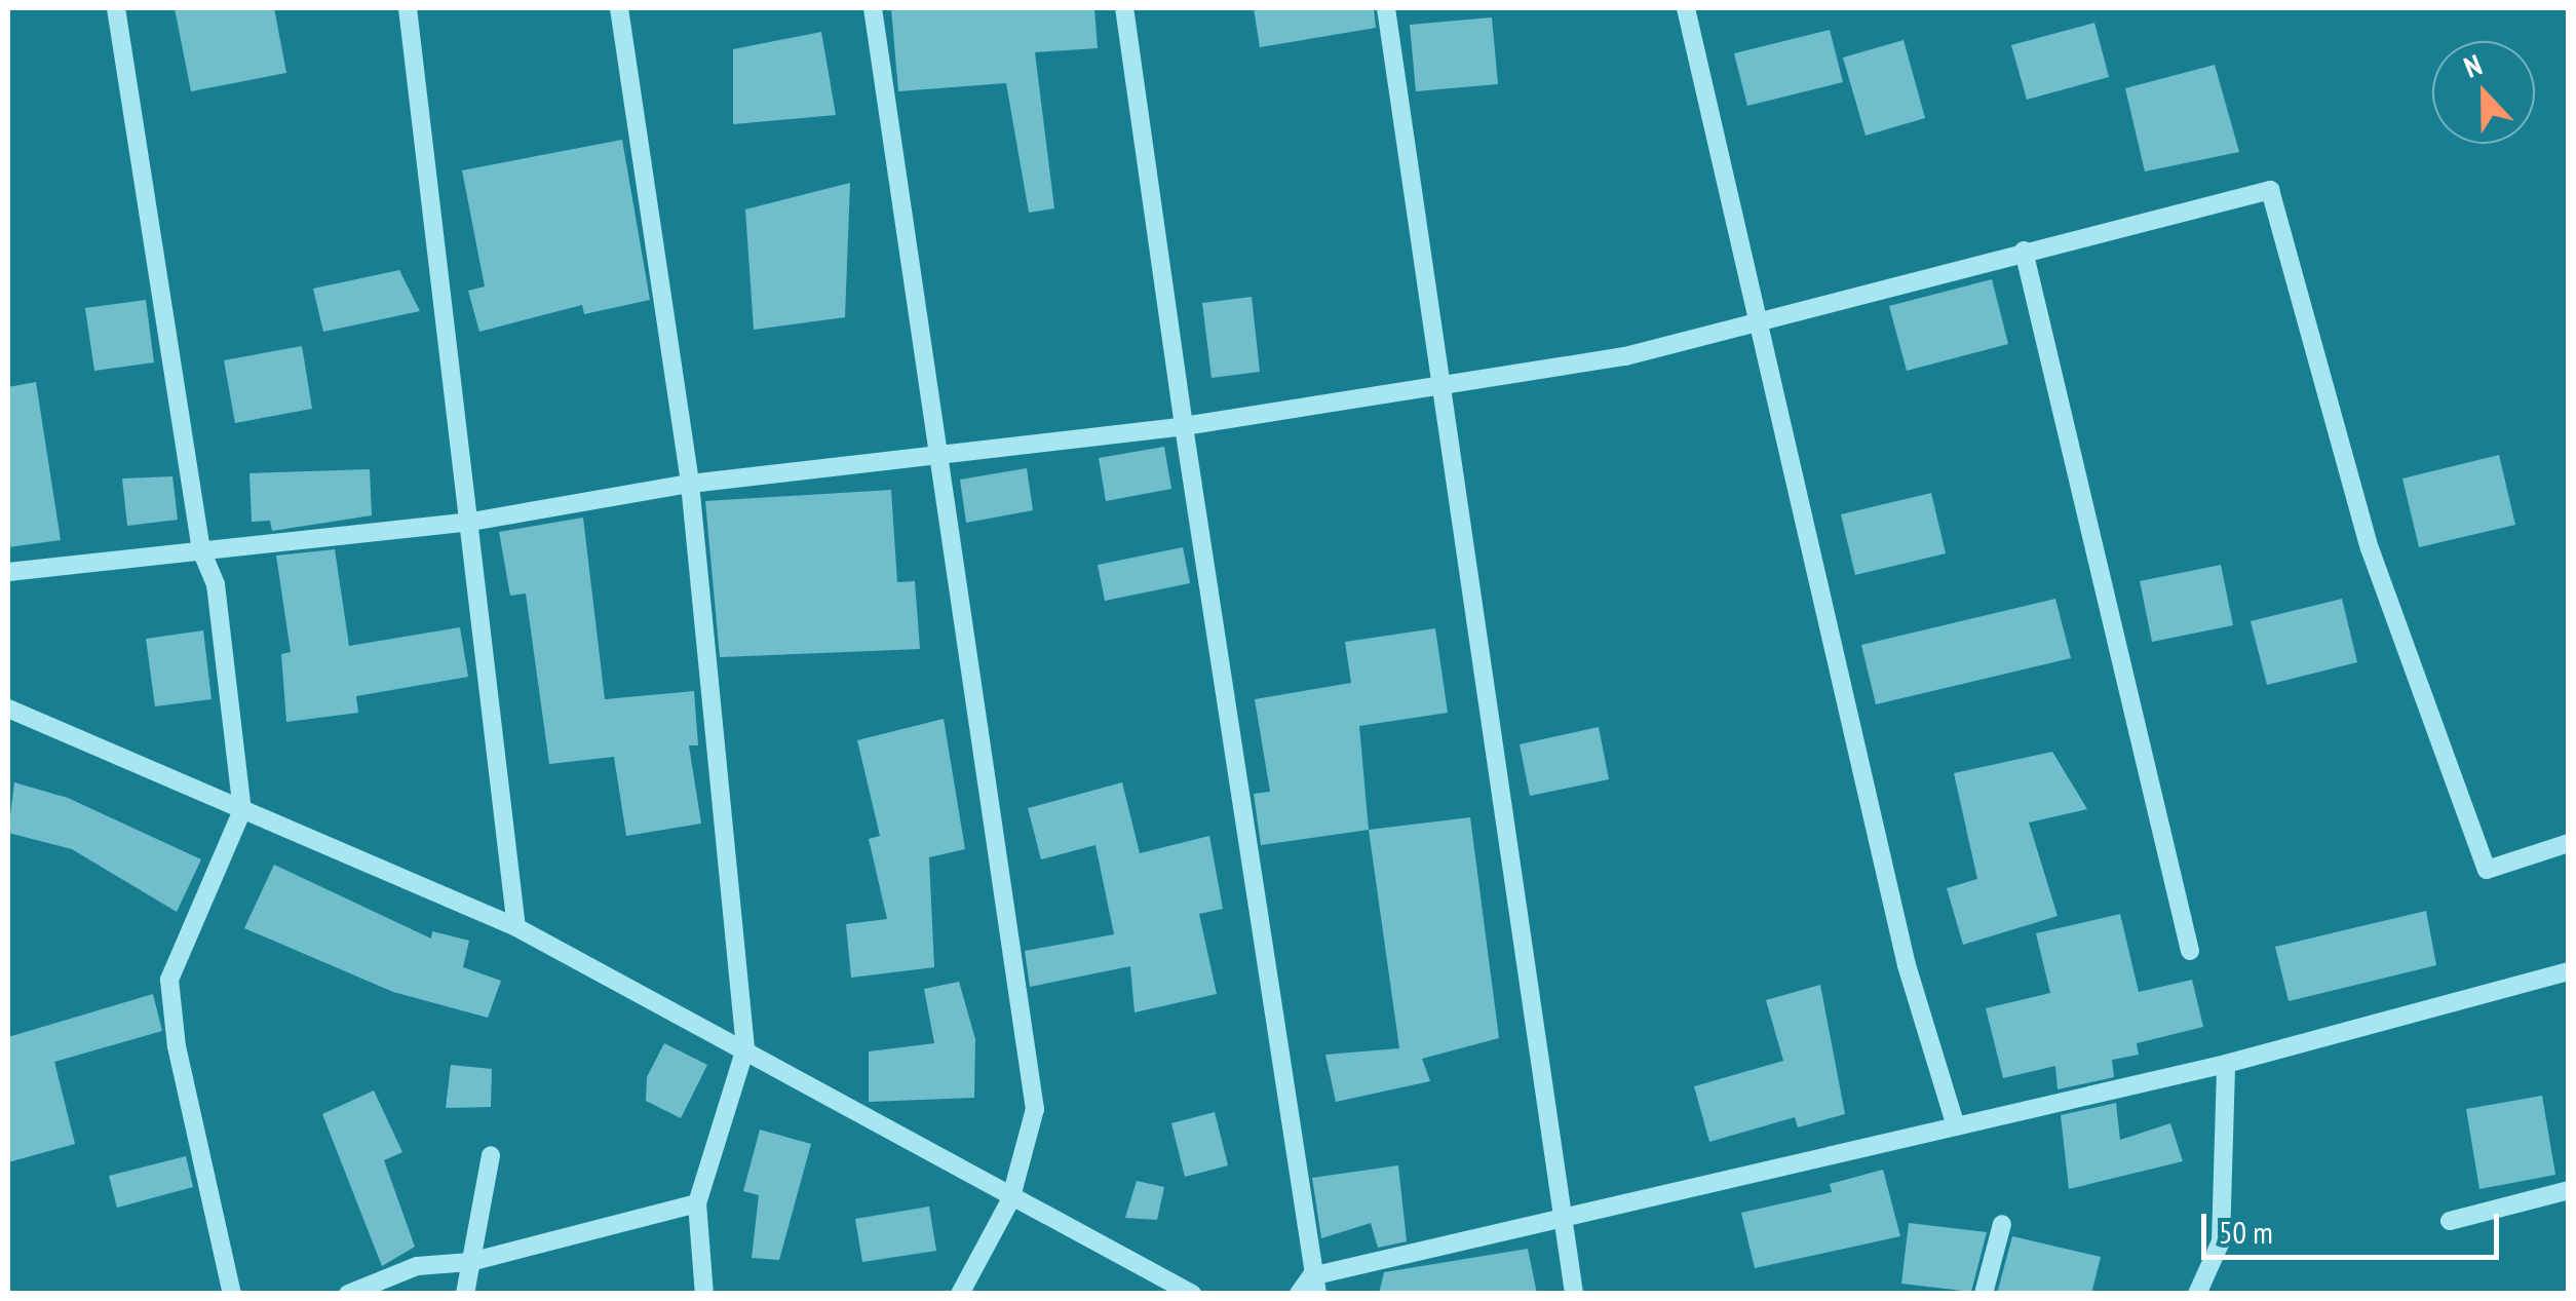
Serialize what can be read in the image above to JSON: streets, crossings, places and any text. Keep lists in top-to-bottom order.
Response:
{
  "scale_bar": "50 m",
  "north": "top"
}
